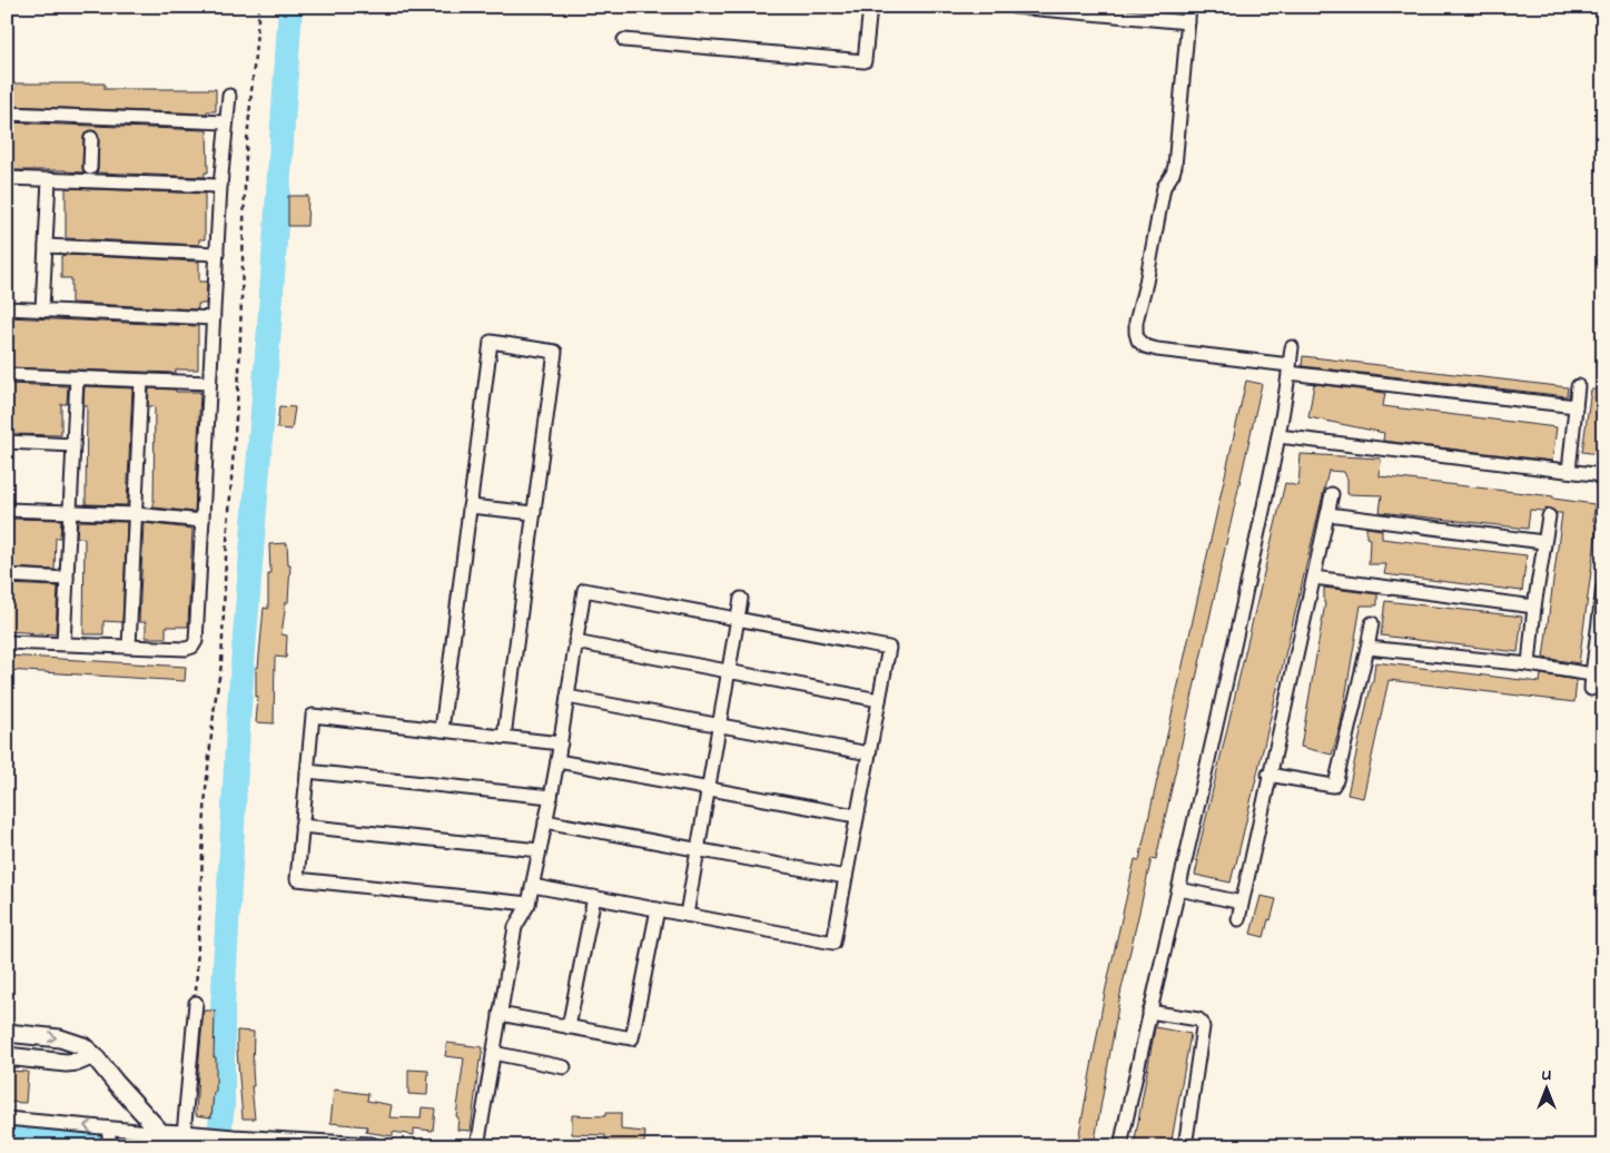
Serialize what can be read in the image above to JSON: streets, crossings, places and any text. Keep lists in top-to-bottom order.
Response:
{
  "north": "top"
}
